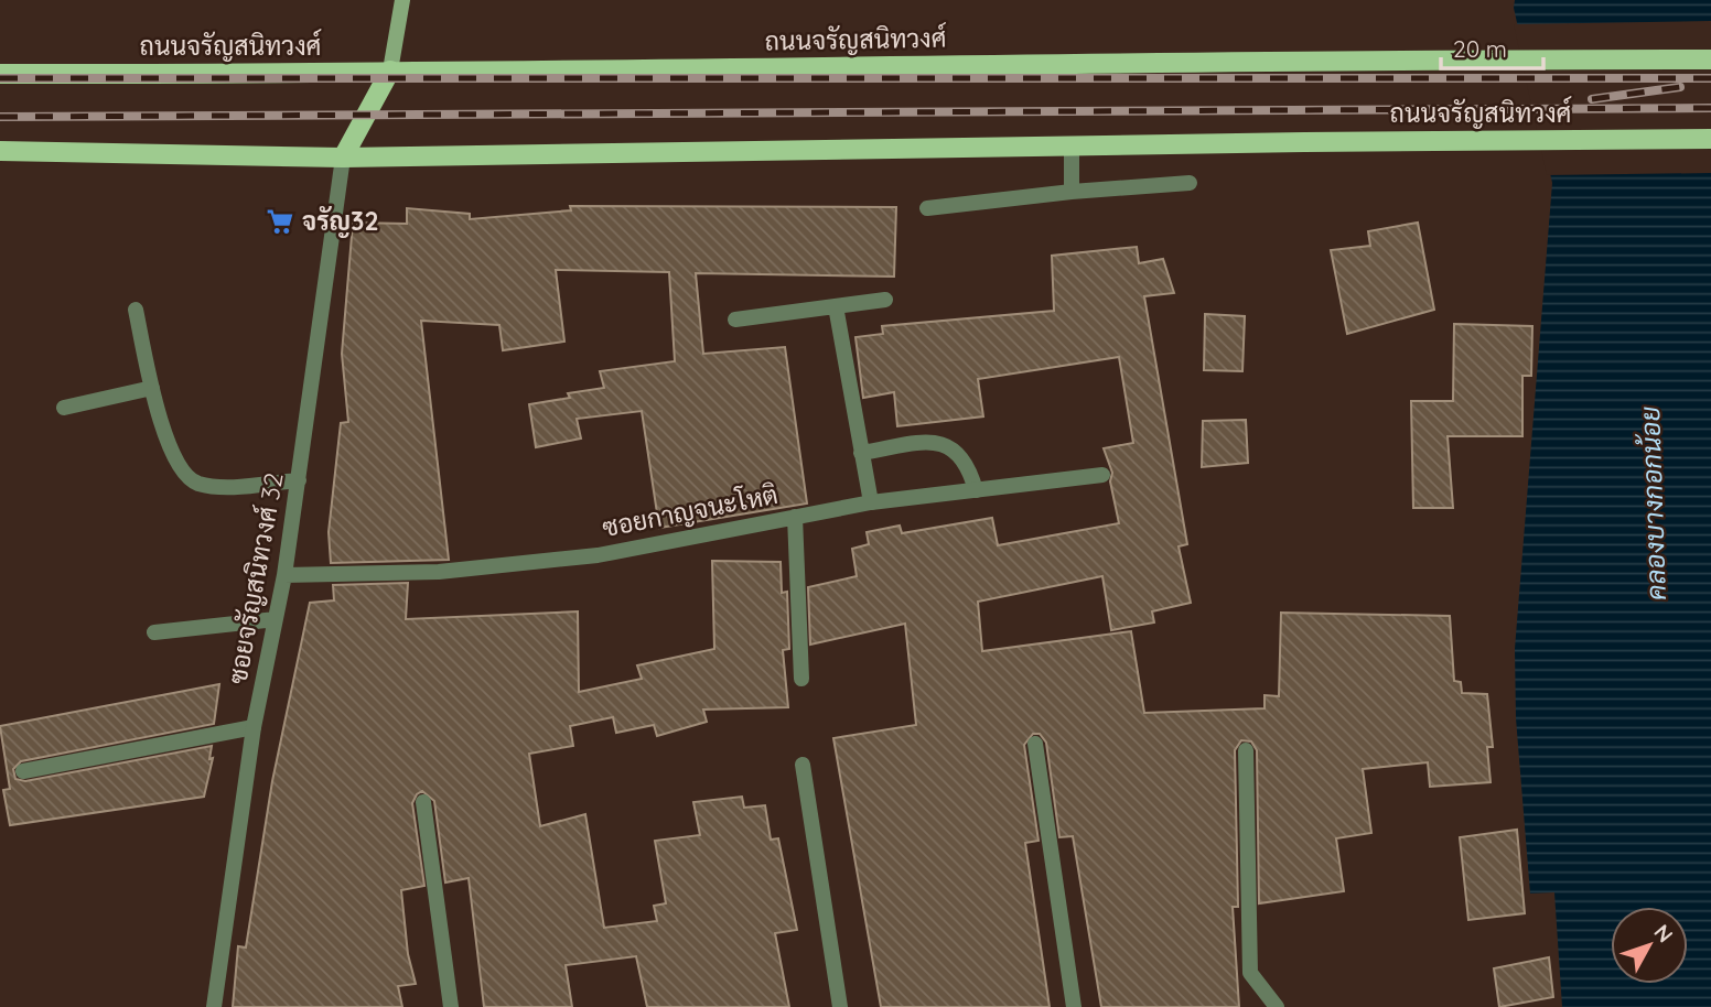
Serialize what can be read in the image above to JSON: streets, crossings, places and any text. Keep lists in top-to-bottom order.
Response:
{
  "streets": {
    "main road": ["ถนนจรัญสนิทวงศ์"],
    "street": ["ซอยกาญจนะโหติ", "ซอยจรัญสนิทวงศ์ 32"]
  },
  "crossings": [
    ["ถนนจรัญสนิทวงศ์", "ซอยจรัญสนิทวงศ์ 32"],
    ["ซอยกาญจนะโหติ", "ซอยจรัญสนิทวงศ์ 32"]
  ],
  "water": ["คลองบางกอกน้อย"],
  "places": {
    "supermarket": ["จรัญ32"]
  },
  "scale_bar": "20 m",
  "north": "top right"
}
